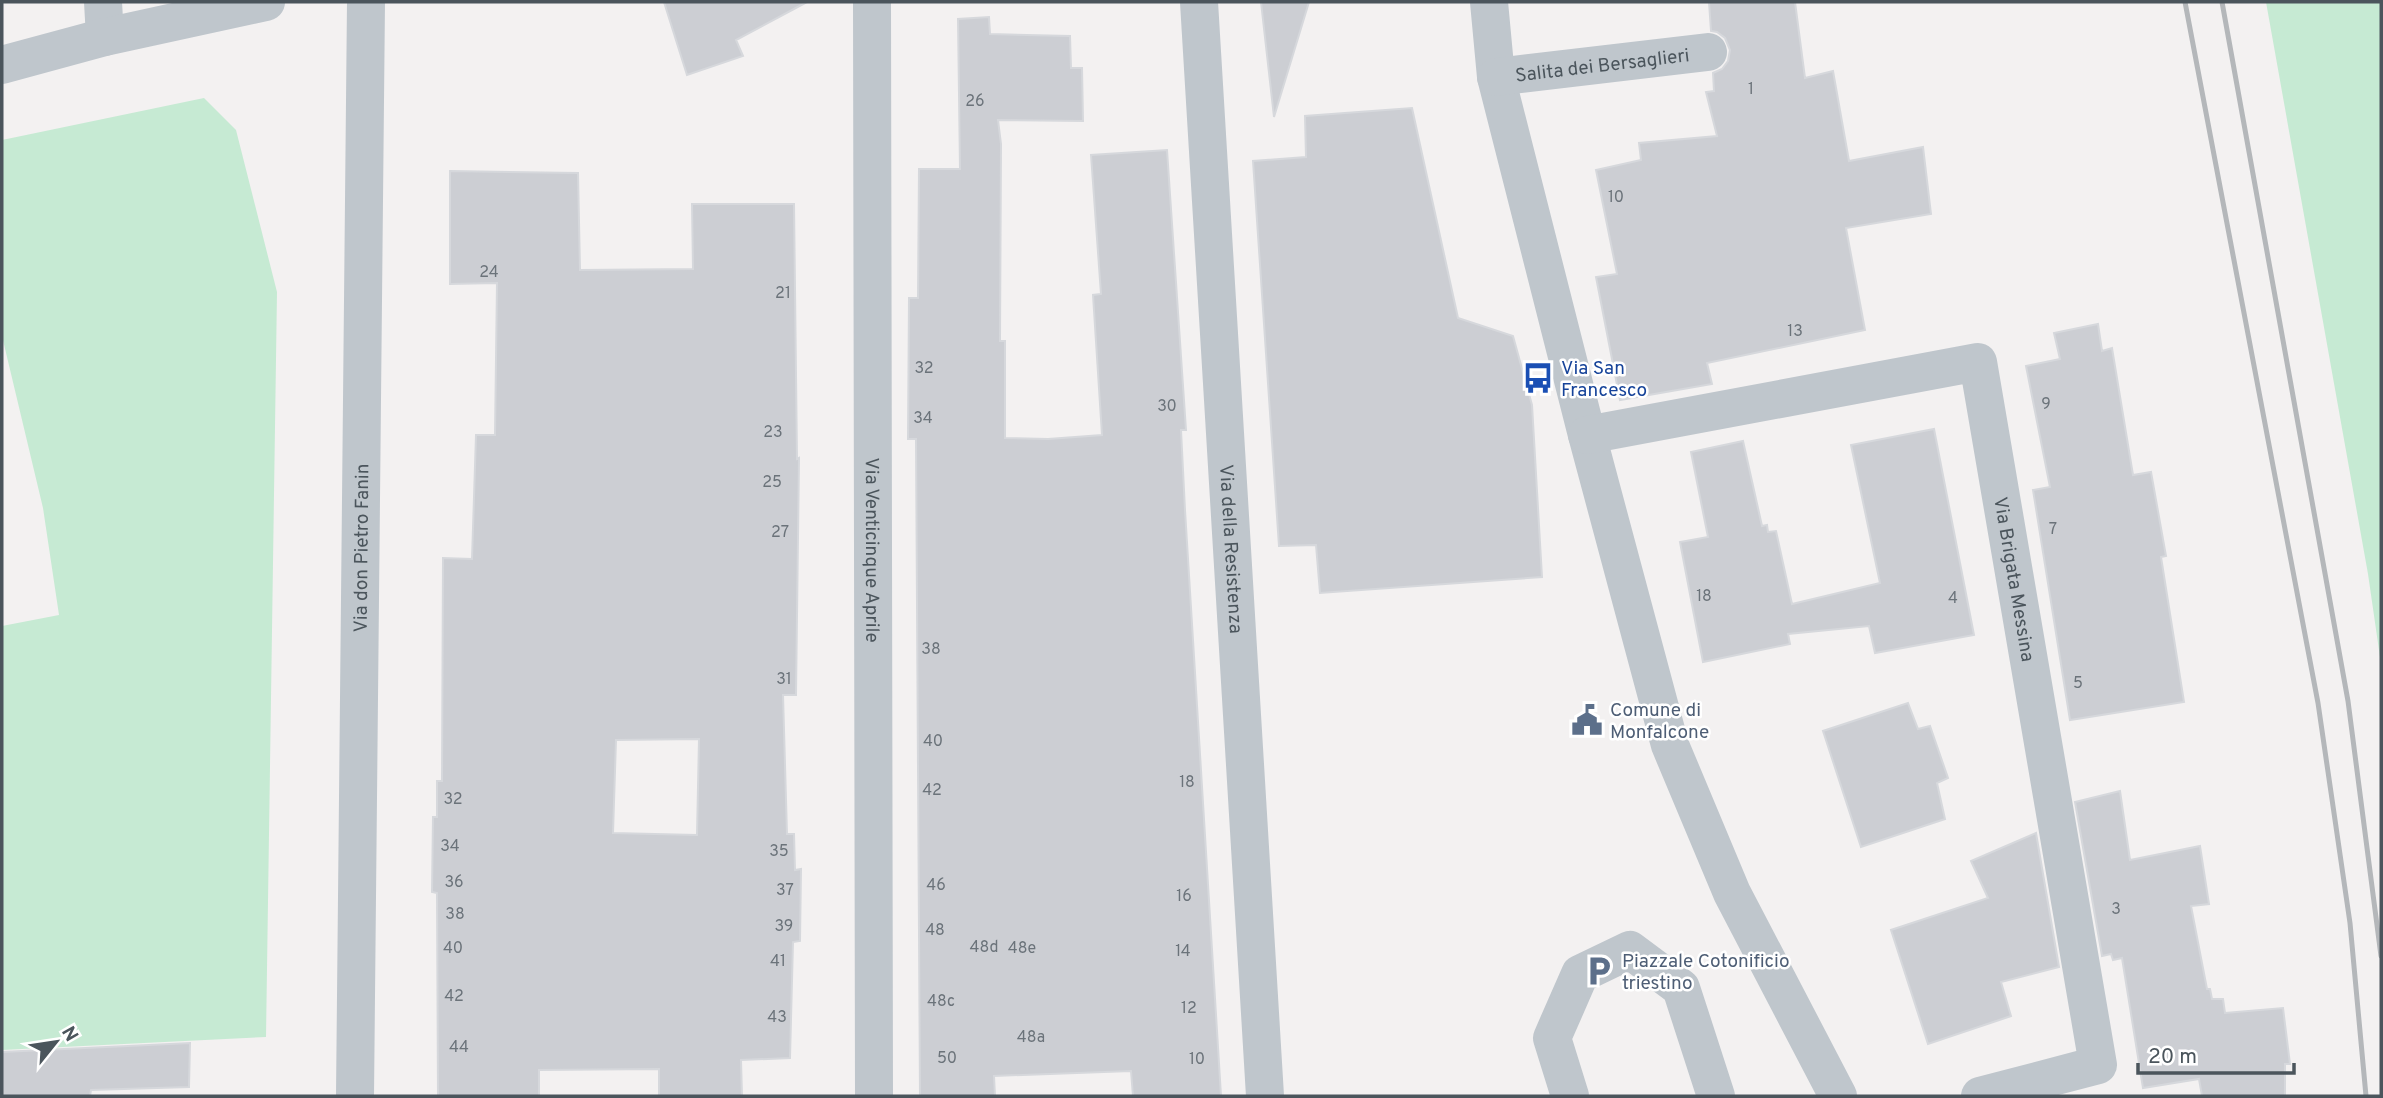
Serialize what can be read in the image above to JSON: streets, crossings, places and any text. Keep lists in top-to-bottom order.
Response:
{
  "streets": {
    "street": [
      "Salita dei Bersaglieri",
      "Via don Pietro Fanin",
      "Via Venticinque Aprile",
      "Via della Resistenza",
      "Via Brigata Messina"
    ]
  },
  "places": {
    "bus stop": ["Via San Francesco"],
    "public building": ["Comune di Monfalcone"],
    "parking": ["Piazzale Cotonificio triestino"]
  },
  "house_numbers": [
    "1",
    "26",
    "10",
    "24",
    "21",
    "13",
    "32",
    "9",
    "30",
    "34",
    "23",
    "25",
    "7",
    "27",
    "18",
    "4",
    "38",
    "31",
    "5",
    "40",
    "18",
    "42",
    "32",
    "34",
    "35",
    "36",
    "46",
    "37",
    "16",
    "3",
    "38",
    "39",
    "48",
    "48d",
    "40",
    "48e",
    "14",
    "41",
    "42",
    "48c",
    "12",
    "43",
    "48a",
    "44",
    "50",
    "10"
  ],
  "scale_bar": "20 m",
  "north": "top right"
}
